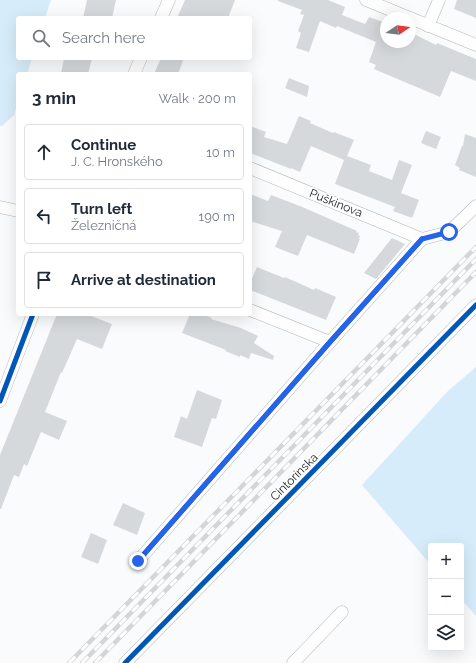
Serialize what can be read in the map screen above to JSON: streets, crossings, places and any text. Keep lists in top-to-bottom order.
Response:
{
  "streets": {
    "street": ["Puškinova", "Cintorínska"]
  },
  "north": "right",
  "page": {
    "search": "Search here",
    "heading": ["3 min", "Walk · 200 m"],
    "list": [
      ["Continue", "J. C. Hronského", "10 m"],
      ["Turn left", "Železničná", "190 m"],
      "Arrive at destination"
    ],
    "map_buttons": ["+", "−"]
  }
}
